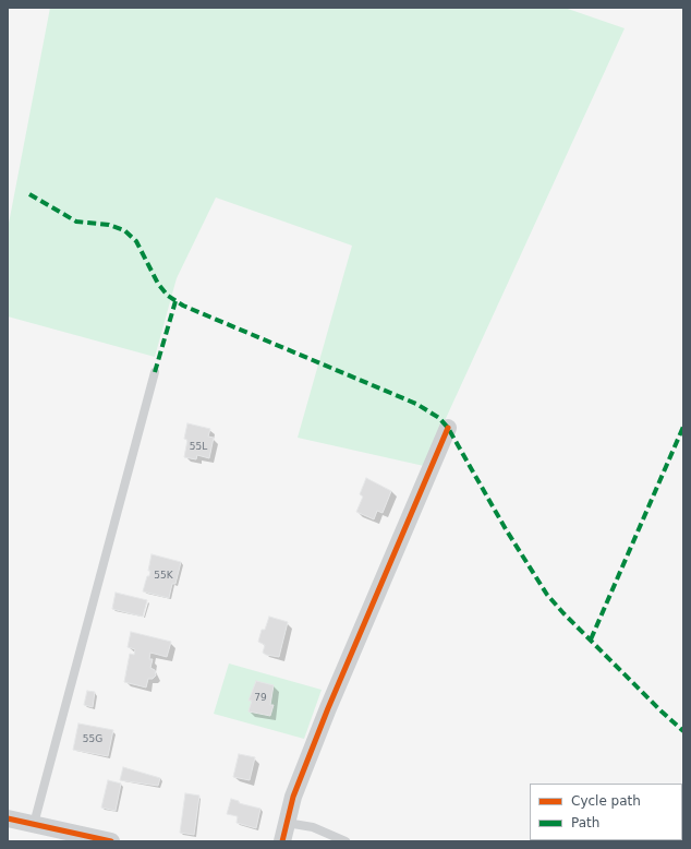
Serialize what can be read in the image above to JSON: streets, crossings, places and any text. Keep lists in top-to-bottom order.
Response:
{
  "house_numbers": [
    "55L",
    "55K",
    "79",
    "55G"
  ],
  "legend": ["Cycle path", "Path"]
}
